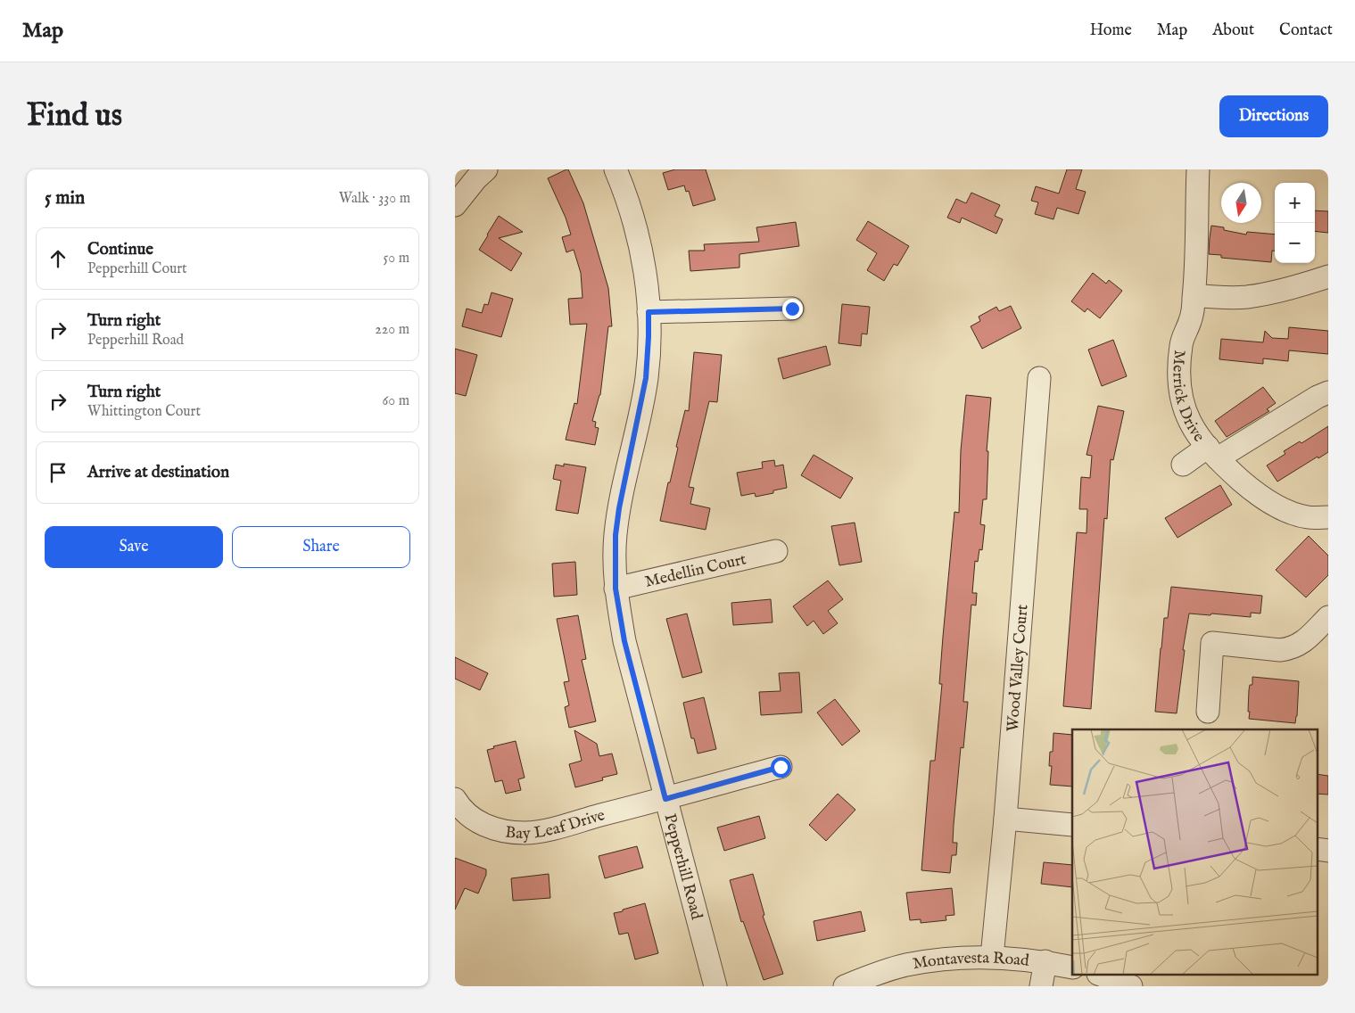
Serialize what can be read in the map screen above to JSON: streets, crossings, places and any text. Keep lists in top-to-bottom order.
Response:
{
  "streets": {
    "street": [
      "Merrick Drive",
      "Medellin Court",
      "Wood Valley Court",
      "Bay Leaf Drive",
      "Pepperhill Road",
      "Montavesta Road"
    ]
  },
  "crossings": [
    ["Medellin Court", "Pepperhill Road"],
    ["Wood Valley Court", "Montavesta Road"],
    ["Bay Leaf Drive", "Pepperhill Road"]
  ],
  "north": "bottom",
  "page": {
    "header": "Map",
    "nav": [
      "Home",
      "Map",
      "About",
      "Contact"
    ],
    "buttons": [
      "Directions",
      ["Save", "Share"]
    ],
    "title": "Find us",
    "heading": ["5 min", "Walk · 330 m"],
    "map_buttons": ["+", "−"],
    "list": [
      ["Continue", "Pepperhill Court", "50 m"],
      ["Turn right", "Pepperhill Road", "220 m"],
      ["Turn right", "Whittington Court", "60 m"],
      "Arrive at destination"
    ]
  }
}
